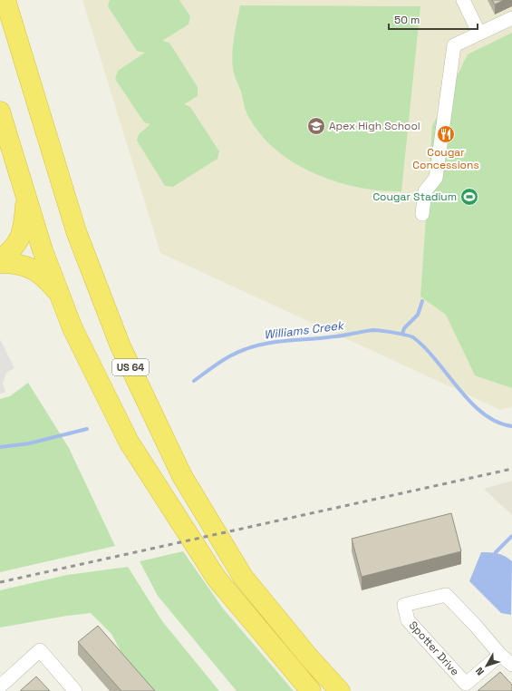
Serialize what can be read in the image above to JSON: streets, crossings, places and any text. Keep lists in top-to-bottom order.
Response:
{
  "streets": {
    "highway": ["US 64"],
    "street": ["Spotter Drive"]
  },
  "water": ["Williams Creek"],
  "places": {
    "school or university": ["Apex High School"],
    "restaurant": ["Cougar Concessions"],
    "sports": ["Cougar Stadium"]
  },
  "scale_bar": "50 m",
  "north": "bottom left"
}
